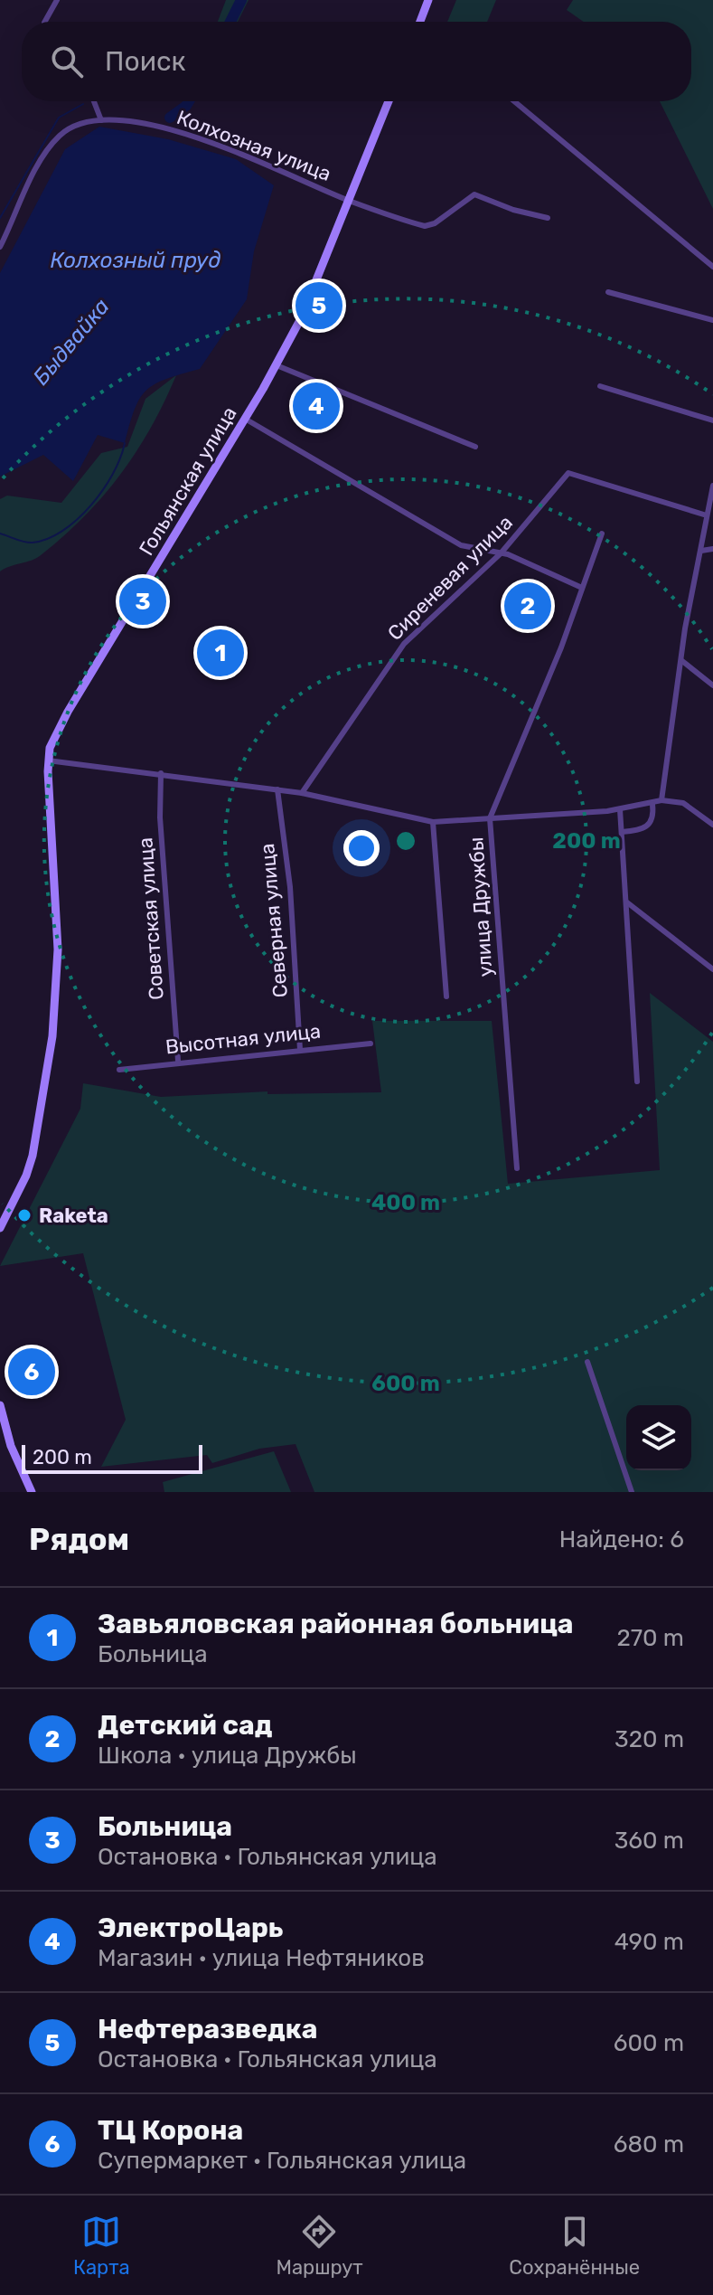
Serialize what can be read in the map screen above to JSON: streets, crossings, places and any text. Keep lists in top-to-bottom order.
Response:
{
  "streets": {
    "main road": ["Гольянская улица"],
    "street": [
      "Колхозная улица",
      "Сиреневая улица",
      "улица Дружбы",
      "Советская улица",
      "Северная улица",
      "Высотная улица"
    ]
  },
  "crossings": [
    ["Колхозная улица", "Гольянская улица"],
    ["Советская улица", "Высотная улица"],
    ["Северная улица", "Высотная улица"]
  ],
  "water": ["Колхозный пруд", "Быдвайка"],
  "places": ["Raketa"],
  "scale_bar": "200 m",
  "page": {
    "search": "Поиск",
    "pins": [
      "5",
      "4",
      "3",
      "2",
      "1",
      "6"
    ],
    "scale": "200 m",
    "heading": ["Рядом", "Найдено: 6"],
    "list": [
      {
        "mark": "1",
        "name": "Завьяловская районная больница",
        "note": "Больница",
        "value": "270 m"
      },
      {
        "mark": "2",
        "name": "Детский сад",
        "note": "Школа · улица Дружбы",
        "value": "320 m"
      },
      {
        "mark": "3",
        "name": "Больница",
        "note": "Остановка · Гольянская улица",
        "value": "360 m"
      },
      {
        "mark": "4",
        "name": "ЭлектроЦарь",
        "note": "Магазин · улица Нефтяников",
        "value": "490 m"
      },
      {
        "mark": "5",
        "name": "Нефтеразведка",
        "note": "Остановка · Гольянская улица",
        "value": "600 m"
      },
      {
        "mark": "6",
        "name": "ТЦ Корона",
        "note": "Супермаркет · Гольянская улица",
        "value": "680 m"
      }
    ],
    "nav": ["Карта", "Маршрут", "Сохранённые"]
  },
  "rings": ["200 m", "400 m", "600 m"]
}
